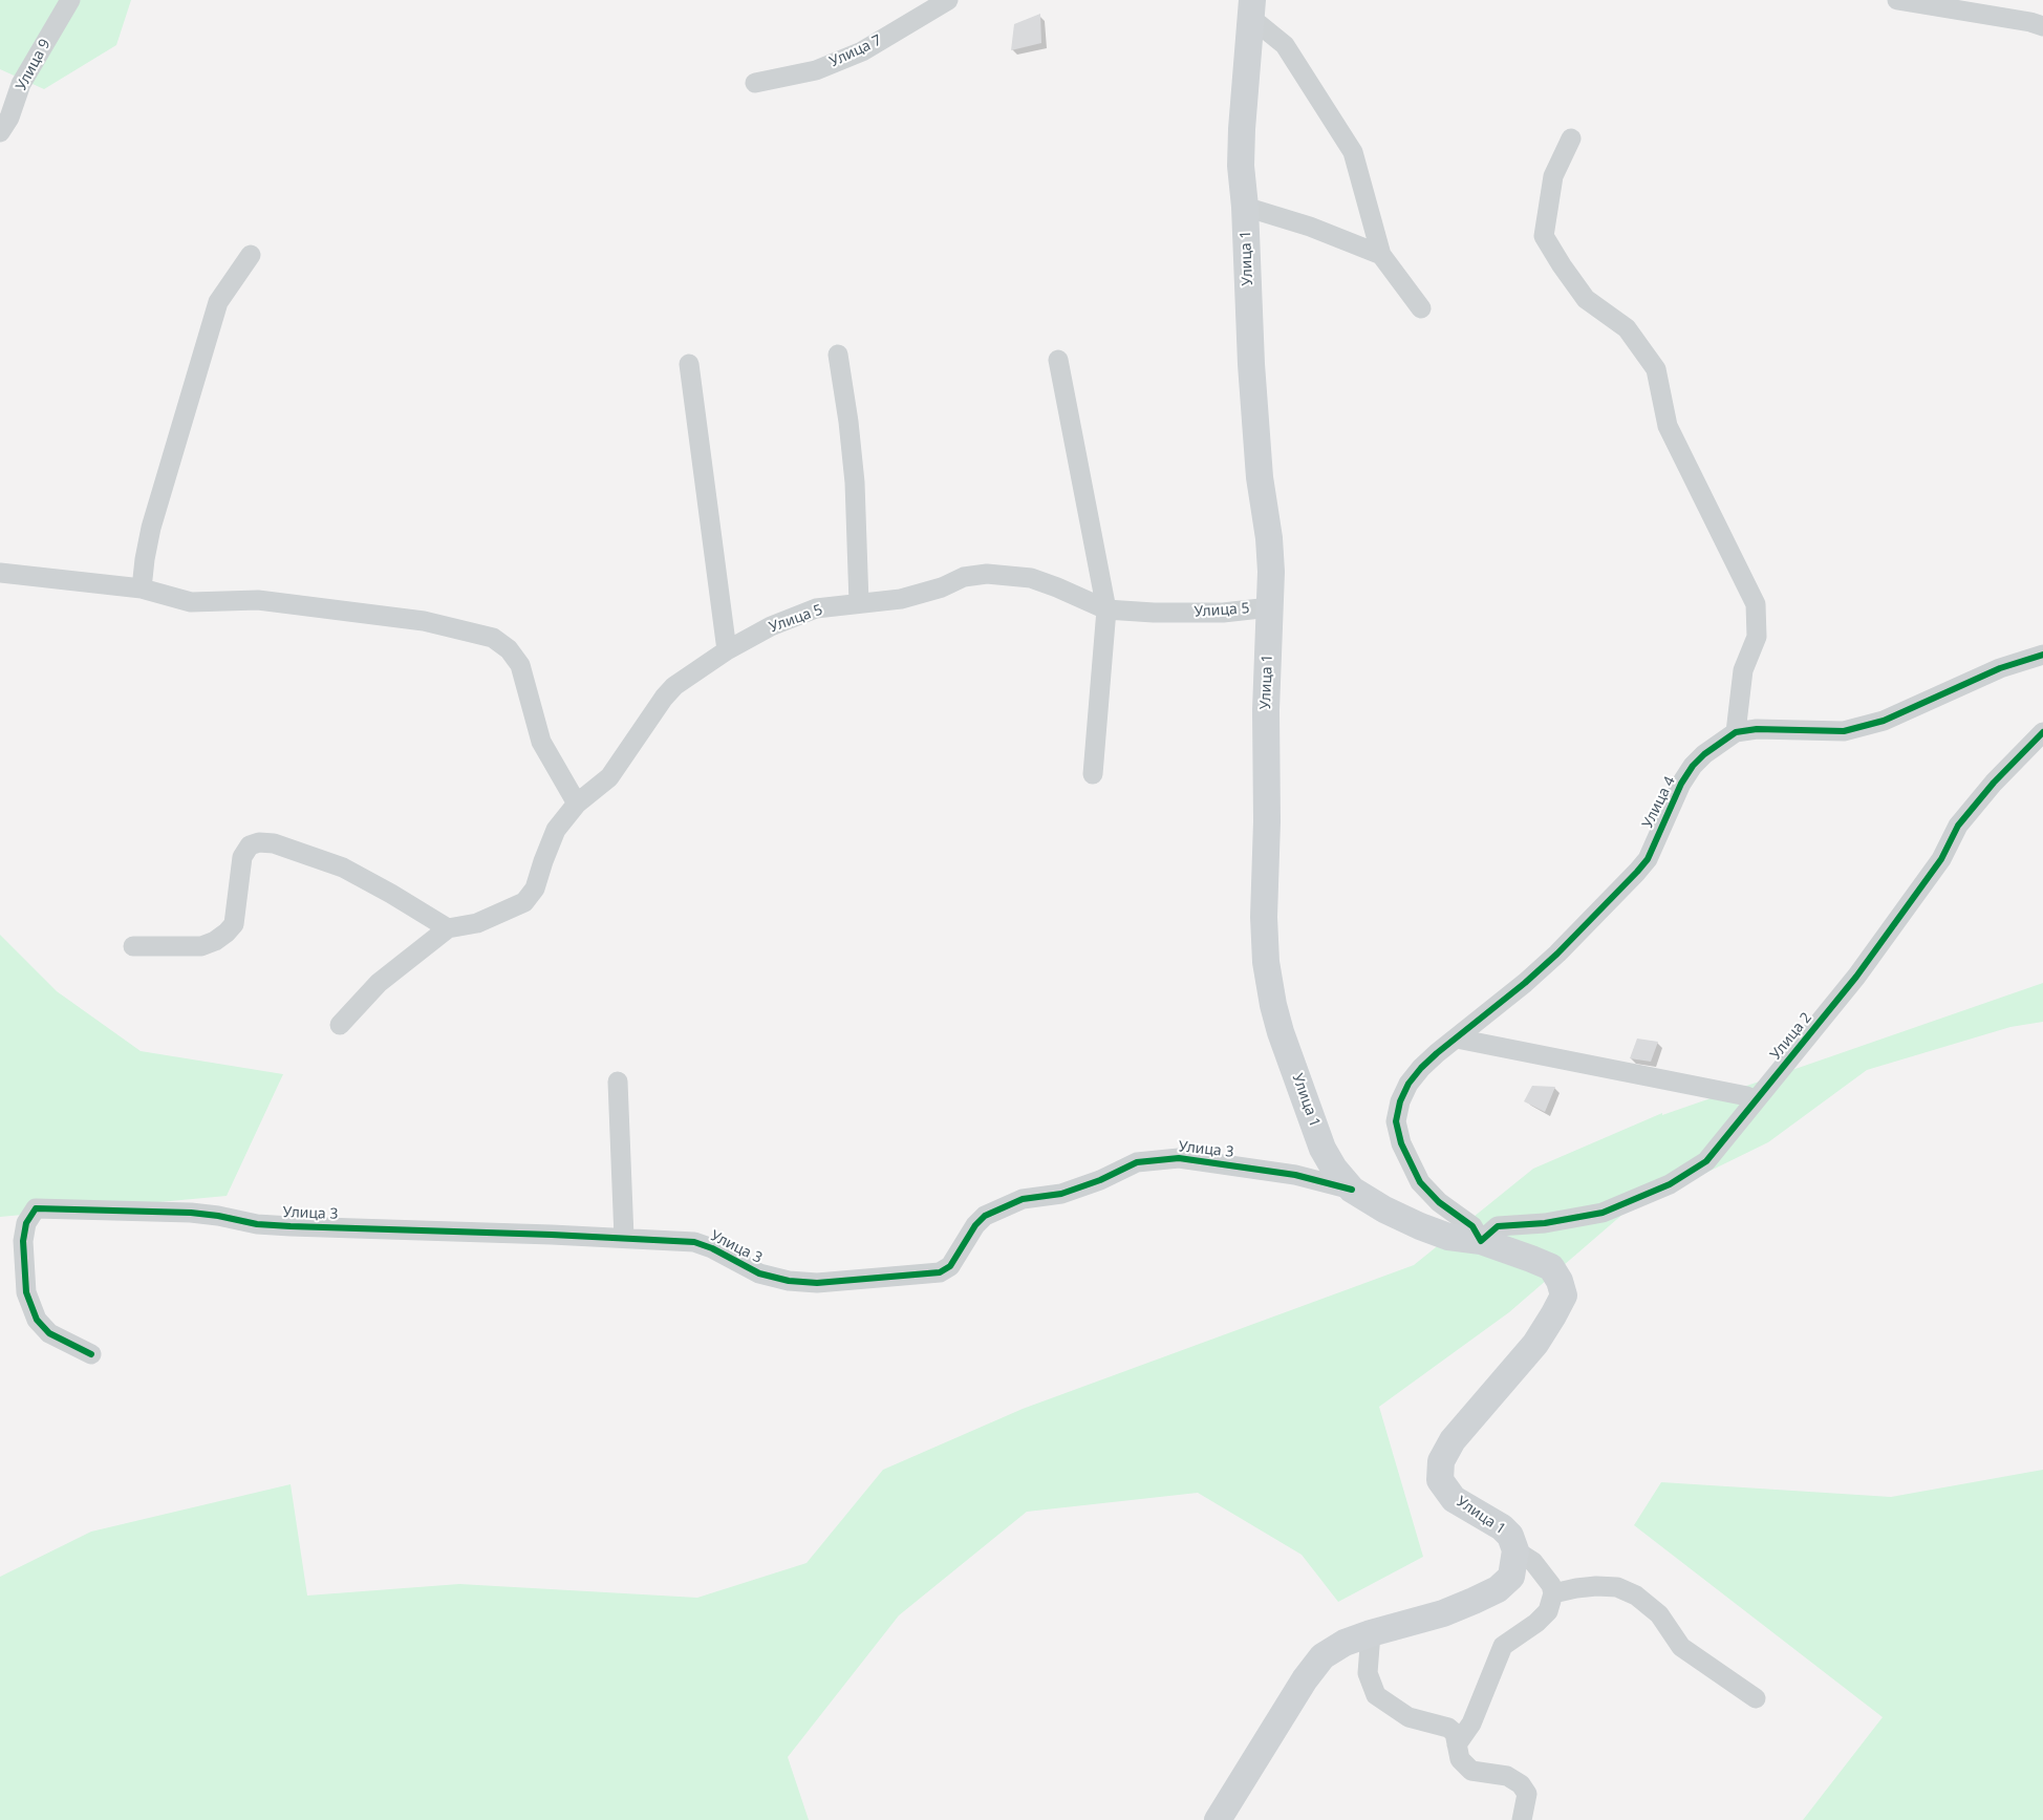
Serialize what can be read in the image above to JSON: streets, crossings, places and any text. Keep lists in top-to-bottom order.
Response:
{
  "streets": {
    "main road": ["Улица 1"],
    "street": [
      "Улица 7",
      "Улица 9",
      "Улица 5",
      "Улица 4",
      "Улица 2",
      "Улица 3"
    ]
  },
  "crossings": [
    ["Улица 1", "Улица 5"],
    ["Улица 1", "Улица 4"],
    ["Улица 1", "Улица 2"],
    ["Улица 1", "Улица 3"],
    ["Улица 4", "Улица 2"]
  ]
}
